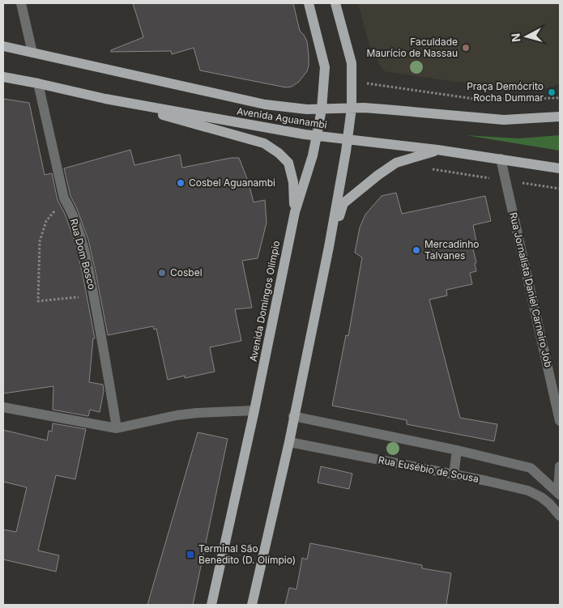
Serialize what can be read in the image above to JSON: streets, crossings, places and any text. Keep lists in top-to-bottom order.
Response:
{
  "streets": {
    "main road": ["Avenida Aguanambi", "Avenida Domingos Olímpio"],
    "street": ["Rua Dom Bosco", "Rua Jornalista Daniel Carneiro Job", "Rua Eusébio de Sousa"]
  },
  "crossings": [
    ["Avenida Aguanambi", "Rua Dom Bosco"],
    ["Avenida Aguanambi", "Rua Jornalista Daniel Carneiro Job"],
    ["Avenida Aguanambi", "Avenida Domingos Olímpio"]
  ],
  "places": {
    "other": [
      "Faculdade Maurício de Nassau",
      "Praça Demócrito Rocha Dummar",
      "Cosbel Aguanambi",
      "Mercadinho Talvanes",
      "Cosbel"
    ],
    "transit": ["Terminal São Benedito (D. Olímpio)"]
  },
  "north": "left"
}
